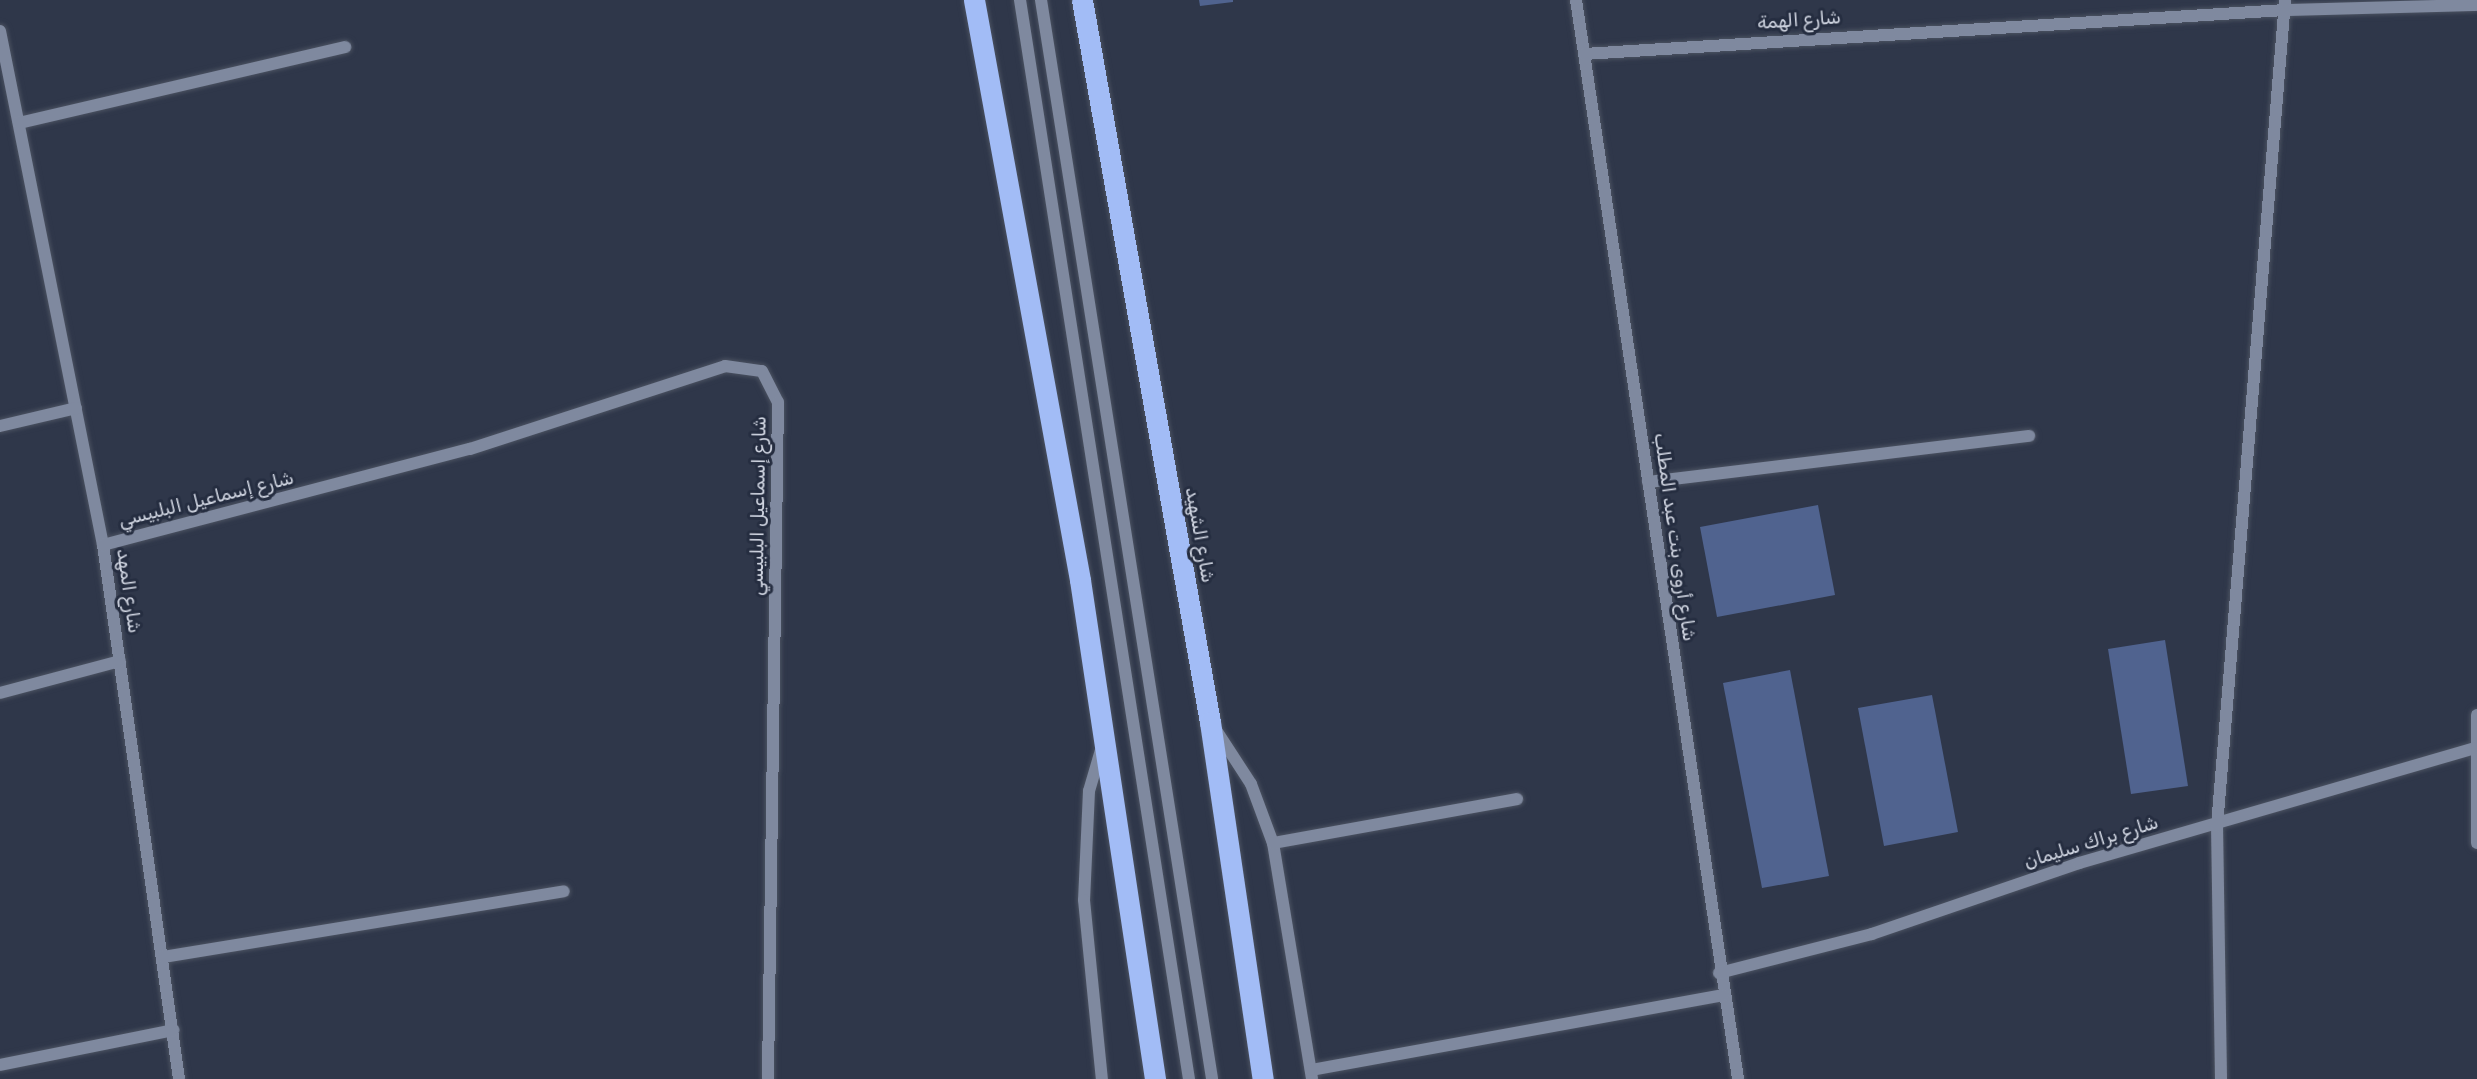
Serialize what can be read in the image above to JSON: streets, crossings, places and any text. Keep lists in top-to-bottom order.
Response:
{
  "streets": {
    "highway": ["شارع الشهيد"],
    "street": [
      "شارع الهمة",
      "شارع إسماعيل البلبيسي",
      "شارع أروى بنت عبد المطلب",
      "شارع المهد",
      "شارع براك سليمان"
    ]
  },
  "crossings": [
    ["شارع الهمة", "شارع أروى بنت عبد المطلب"],
    ["شارع إسماعيل البلبيسي", "شارع المهد"],
    ["شارع أروى بنت عبد المطلب", "شارع براك سليمان"]
  ]
}
